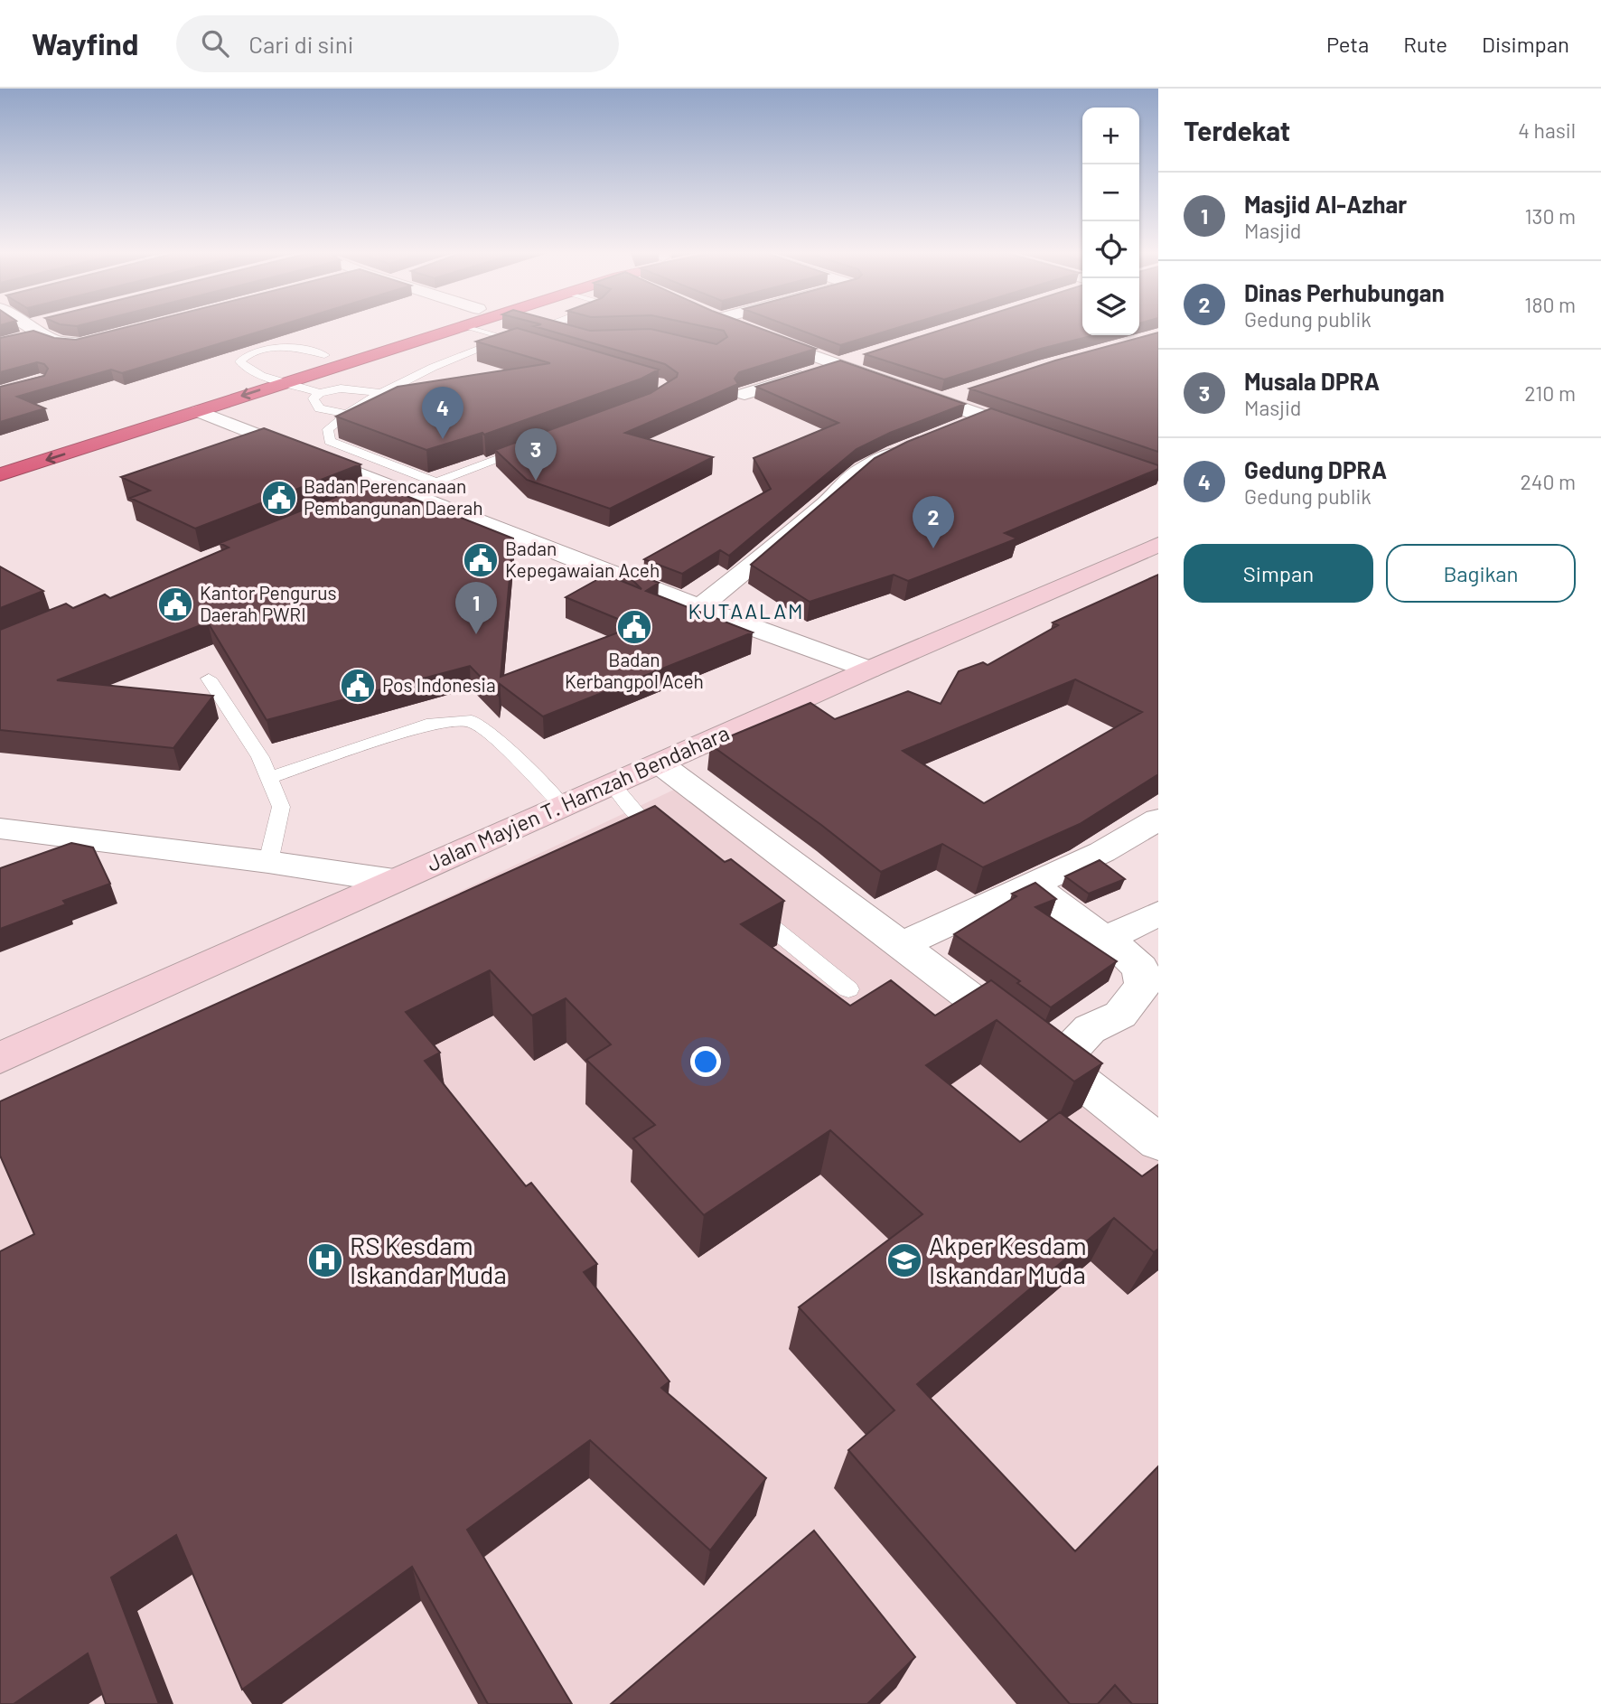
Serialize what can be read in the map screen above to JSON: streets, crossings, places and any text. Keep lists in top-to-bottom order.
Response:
{
  "streets": {
    "street": ["Jalan Mayjen T. Hamzah Bendahara"]
  },
  "districts": ["KUTAALAM"],
  "places": {
    "public building": [
      "Badan Perencanaan Pembangunan Daerah",
      "Badan Kepegawaian Aceh",
      "Kantor Pengurus Daerah PWRI",
      "Badan Kerbangpol Aceh",
      "Pos Indonesia"
    ],
    "hospital": ["RS Kesdam Iskandar Muda"],
    "school or university": ["Akper Kesdam Iskandar Muda"]
  },
  "page": {
    "header": "Wayfind",
    "search": "Cari di sini",
    "nav": ["Peta", "Rute", "Disimpan"],
    "heading": ["Terdekat", "4 hasil"],
    "map_buttons": ["+", "−"],
    "list": [
      {
        "mark": "1",
        "name": "Masjid Al-Azhar",
        "note": "Masjid",
        "value": "130 m"
      },
      {
        "mark": "2",
        "name": "Dinas Perhubungan",
        "note": "Gedung publik",
        "value": "180 m"
      },
      {
        "mark": "3",
        "name": "Musala DPRA",
        "note": "Masjid",
        "value": "210 m"
      },
      {
        "mark": "4",
        "name": "Gedung DPRA",
        "note": "Gedung publik",
        "value": "240 m"
      }
    ],
    "pins": [
      "4",
      "3",
      "2",
      "1"
    ],
    "buttons": ["Simpan", "Bagikan"]
  }
}
